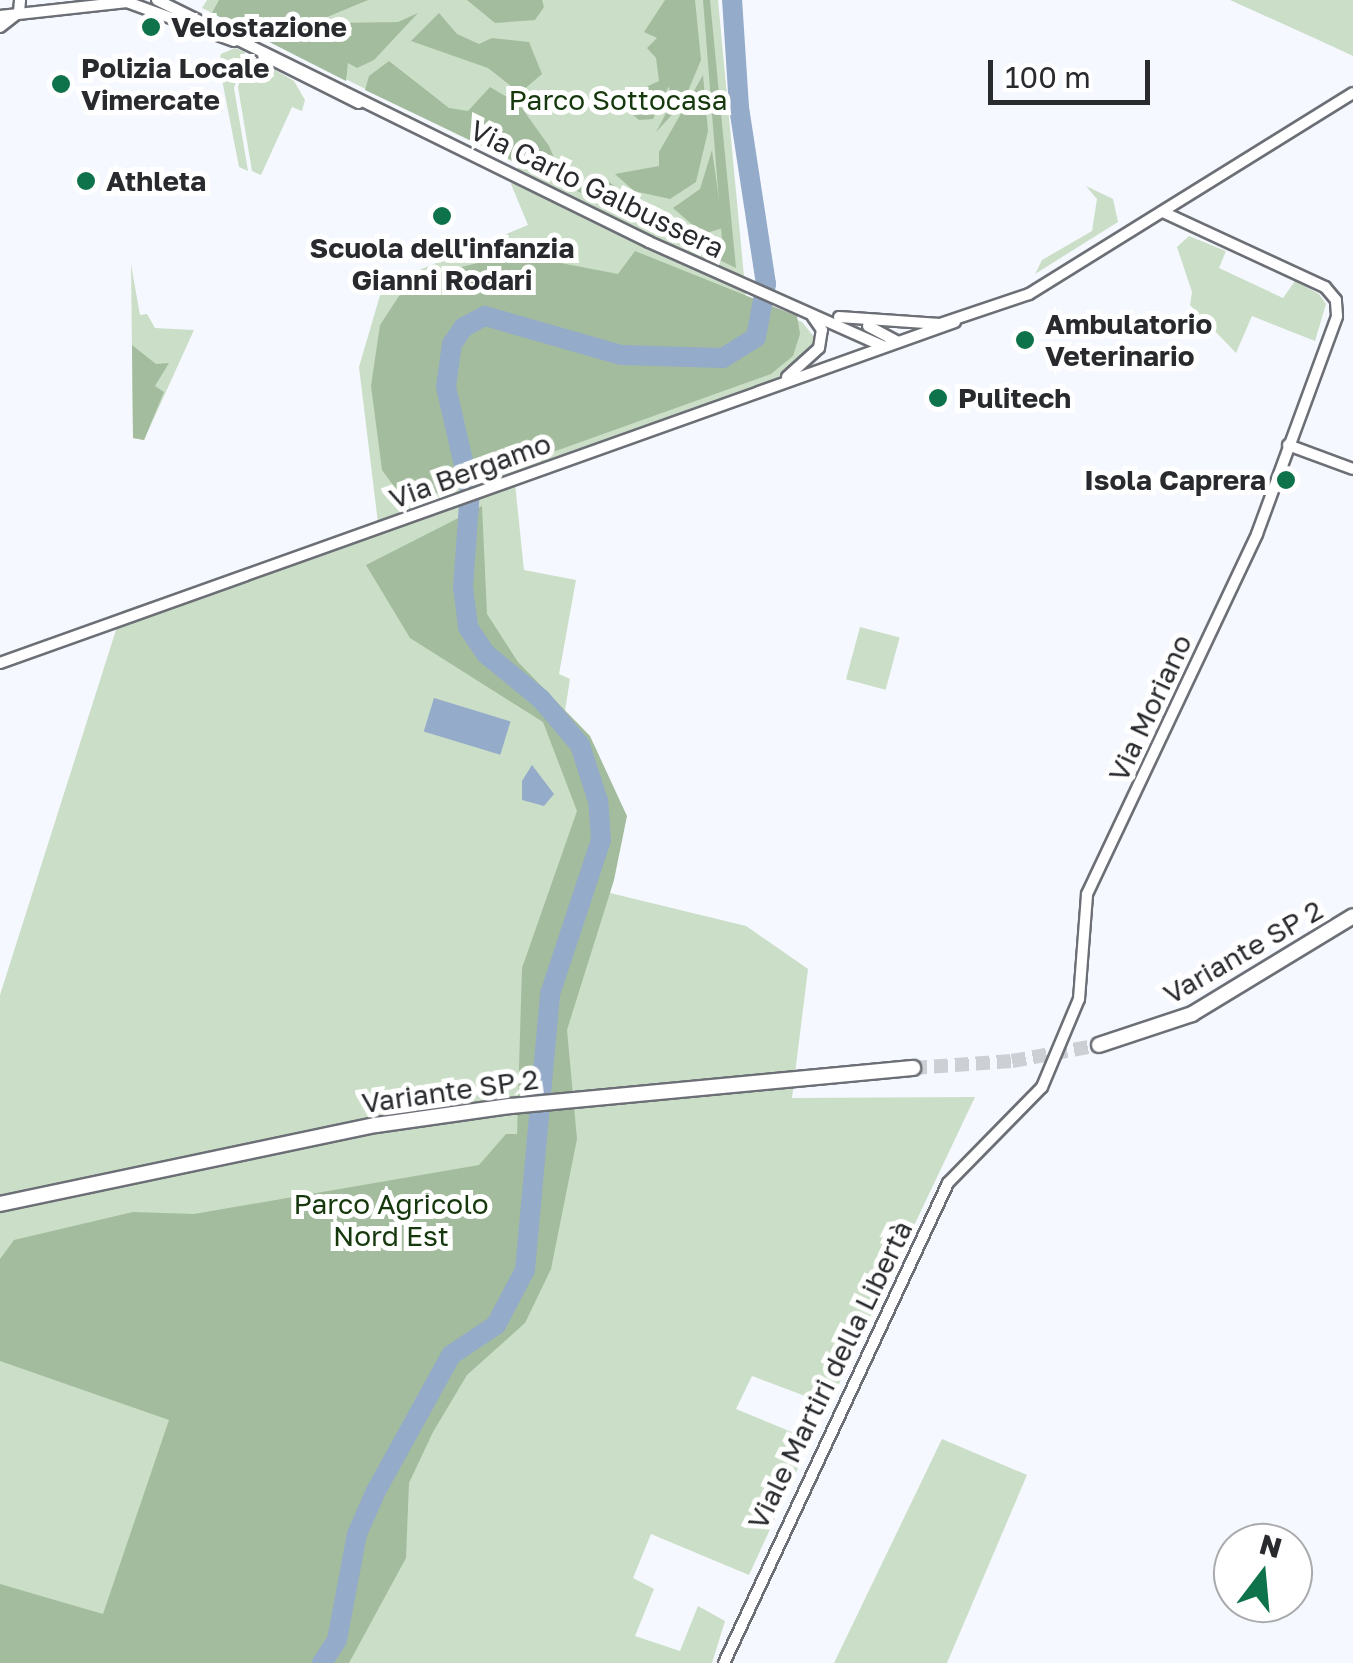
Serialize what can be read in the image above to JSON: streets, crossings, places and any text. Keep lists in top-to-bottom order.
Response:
{
  "streets": {
    "main road": ["Variante SP 2"],
    "street": [
      "Via Carlo Galbussera",
      "Via Bergamo",
      "Via Moriano",
      "Viale Martiri della Libertà"
    ]
  },
  "crossings": [
    ["Via Carlo Galbussera", "Via Bergamo"],
    ["Via Carlo Galbussera", "Via Moriano"],
    ["Via Moriano", "Viale Martiri della Libertà"]
  ],
  "parks": ["Parco Sottocasa", "Parco Agricolo Nord Est"],
  "places": [
    "Velostazione",
    "Polizia Locale Vimercate",
    "Athleta",
    "Scuola dell'infanzia Gianni Rodari",
    "Ambulatorio Veterinario",
    "Pulitech",
    "Isola Caprera"
  ],
  "scale_bar": "100 m",
  "north": "top"
}
